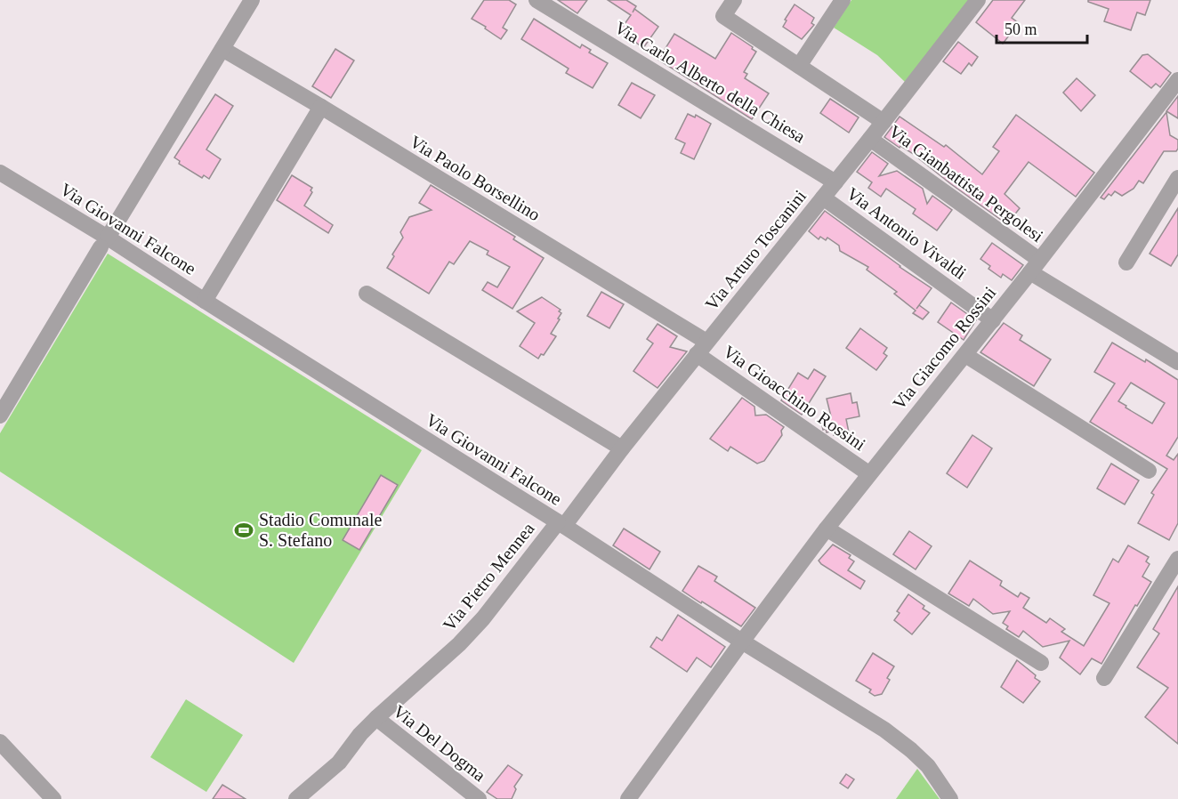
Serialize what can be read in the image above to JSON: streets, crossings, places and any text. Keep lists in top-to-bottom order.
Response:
{
  "streets": {
    "street": [
      "Via Carlo Alberto della Chiesa",
      "Via Paolo Borsellino",
      "Via Gianbattista Pergolesi",
      "Via Giovanni Falcone",
      "Via Antonio Vivaldi",
      "Via Arturo Toscanini",
      "Via Giacomo Rossini",
      "Via Gioacchino Rossini",
      "Via Pietro Mennea",
      "Via Del Dogma"
    ]
  },
  "crossings": [
    ["Via Carlo Alberto della Chiesa", "Via Arturo Toscanini"],
    ["Via Paolo Borsellino", "Via Arturo Toscanini"],
    ["Via Paolo Borsellino", "Via Gioacchino Rossini"],
    ["Via Gianbattista Pergolesi", "Via Arturo Toscanini"],
    ["Via Gianbattista Pergolesi", "Via Giacomo Rossini"],
    ["Via Giovanni Falcone", "Via Arturo Toscanini"],
    ["Via Giovanni Falcone", "Via Giacomo Rossini"],
    ["Via Giovanni Falcone", "Via Pietro Mennea"],
    ["Via Antonio Vivaldi", "Via Arturo Toscanini"],
    ["Via Antonio Vivaldi", "Via Giacomo Rossini"],
    ["Via Arturo Toscanini", "Via Gioacchino Rossini"],
    ["Via Arturo Toscanini", "Via Pietro Mennea"],
    ["Via Giacomo Rossini", "Via Gioacchino Rossini"],
    ["Via Pietro Mennea", "Via Del Dogma"]
  ],
  "places": {
    "sports": ["Stadio Comunale S. Stefano"]
  },
  "scale_bar": "50 m"
}
